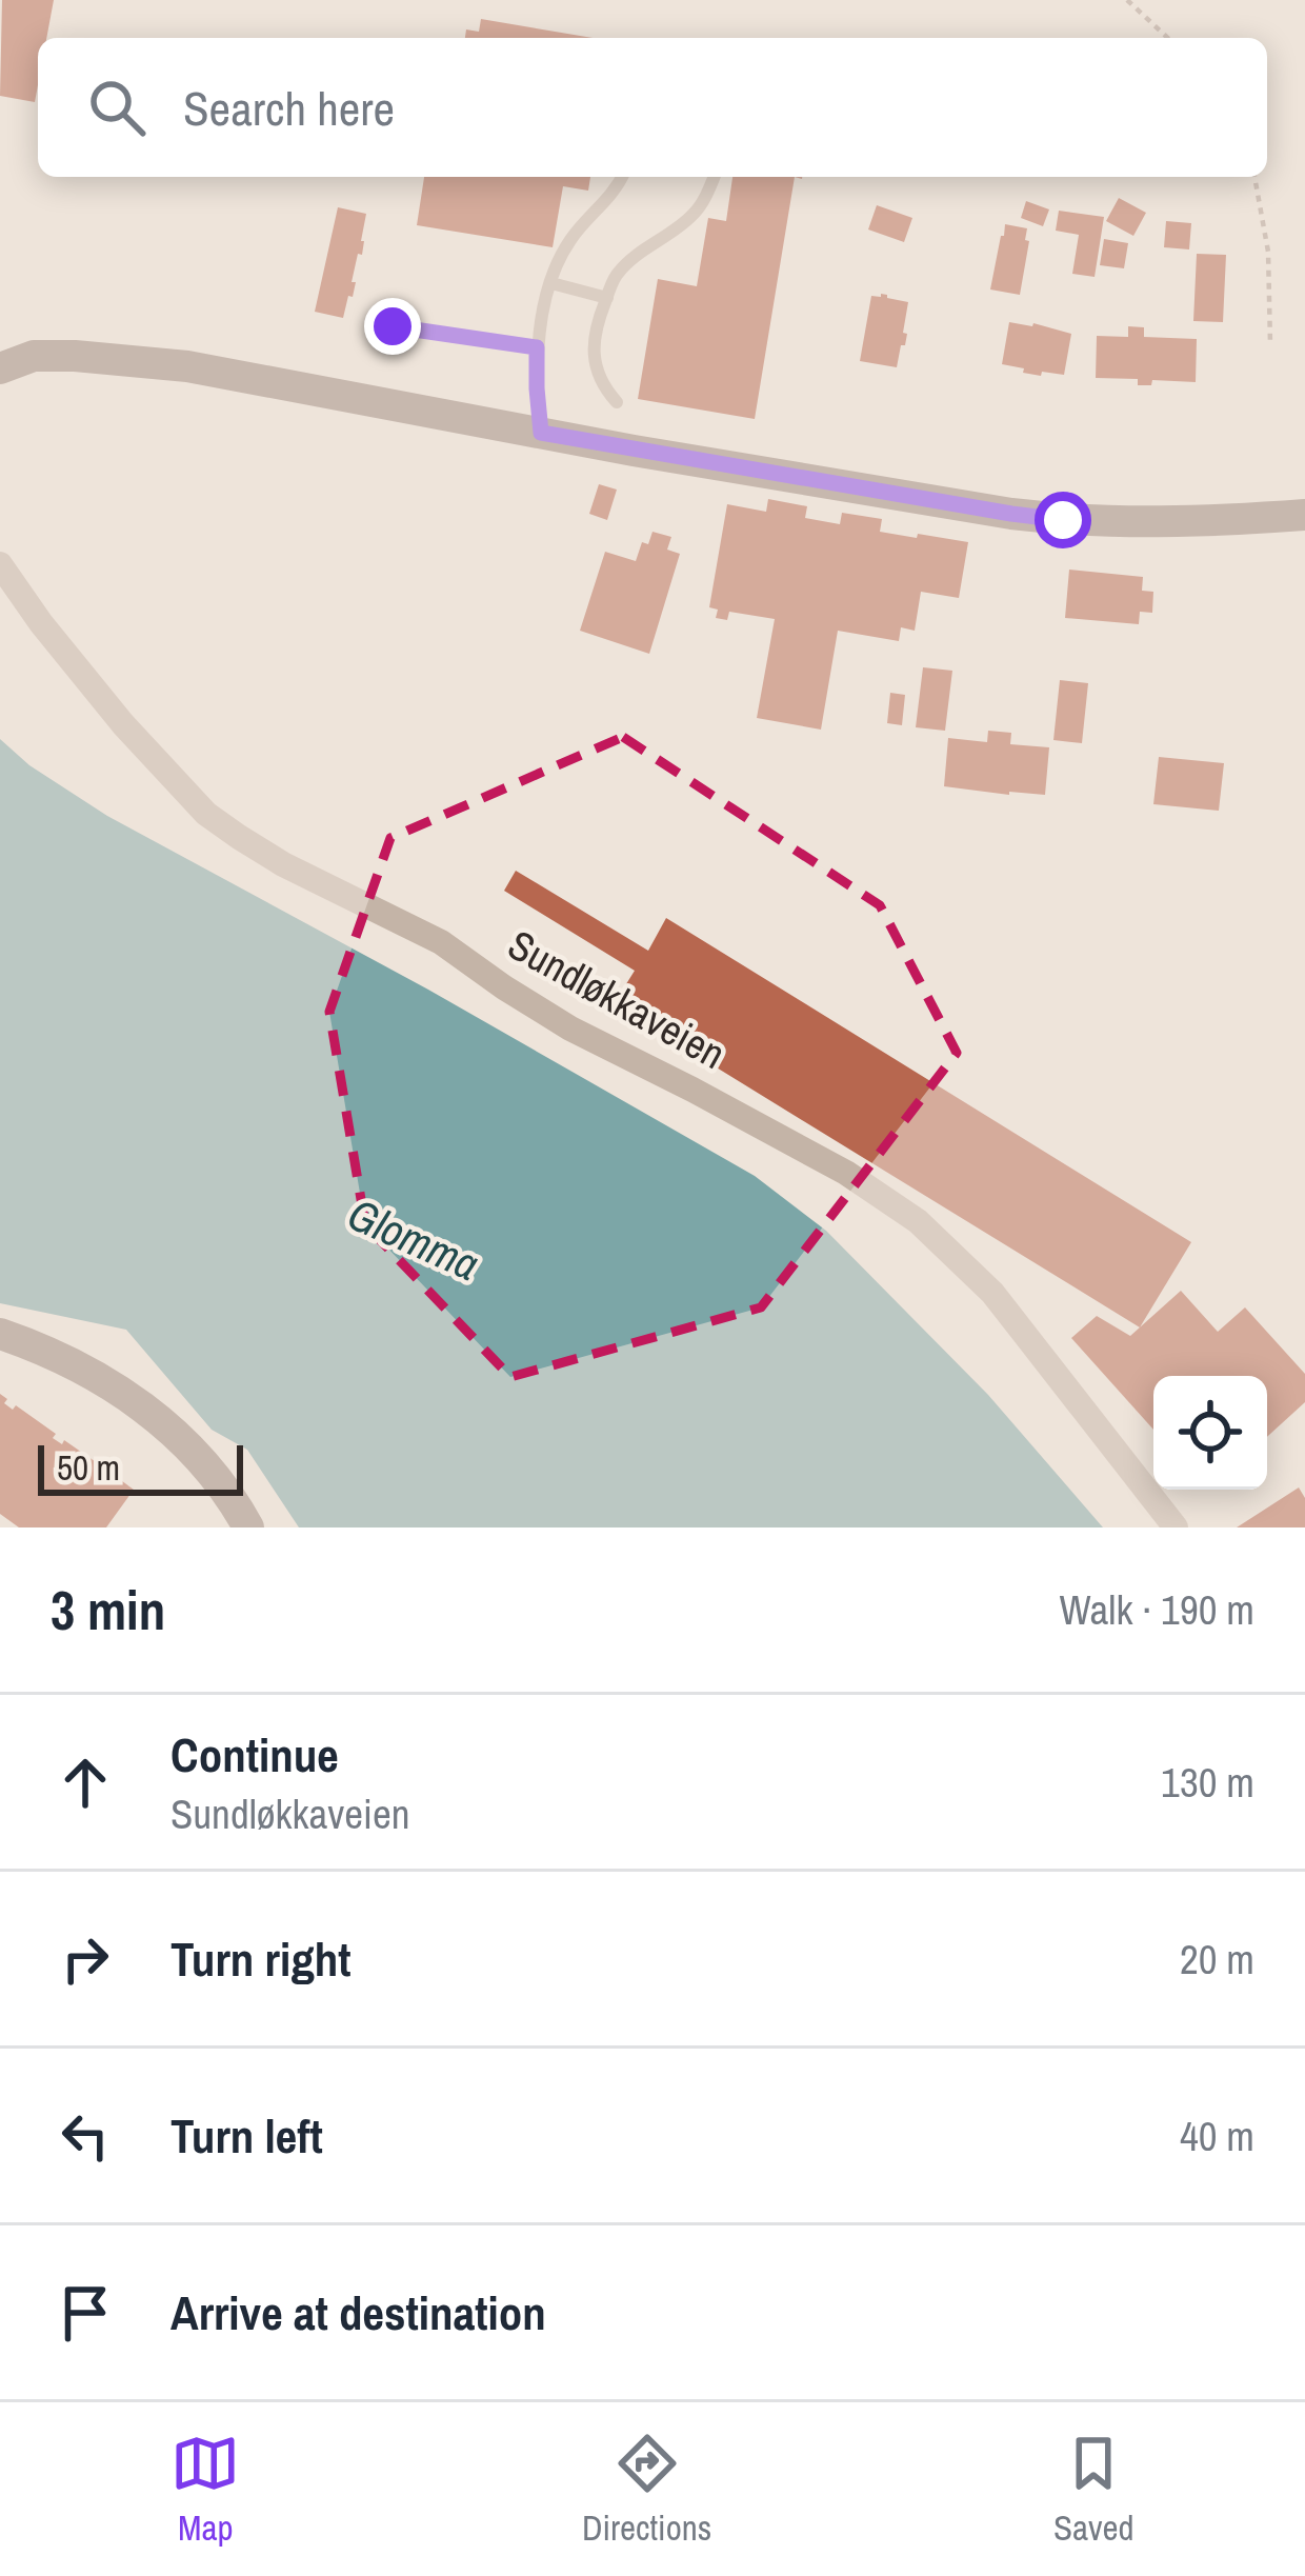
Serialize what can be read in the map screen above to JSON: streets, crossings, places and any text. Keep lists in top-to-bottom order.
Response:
{
  "streets": {
    "street": ["Sundløkkaveien"]
  },
  "water": ["Glomma"],
  "scale_bar": "50 m",
  "page": {
    "search": "Search here",
    "scale": "50 m",
    "heading": ["3 min", "Walk · 190 m"],
    "list": [
      ["Continue", "Sundløkkaveien", "130 m"],
      ["Turn right", "20 m"],
      ["Turn left", "40 m"],
      "Arrive at destination"
    ],
    "nav": ["Map", "Directions", "Saved"]
  }
}
